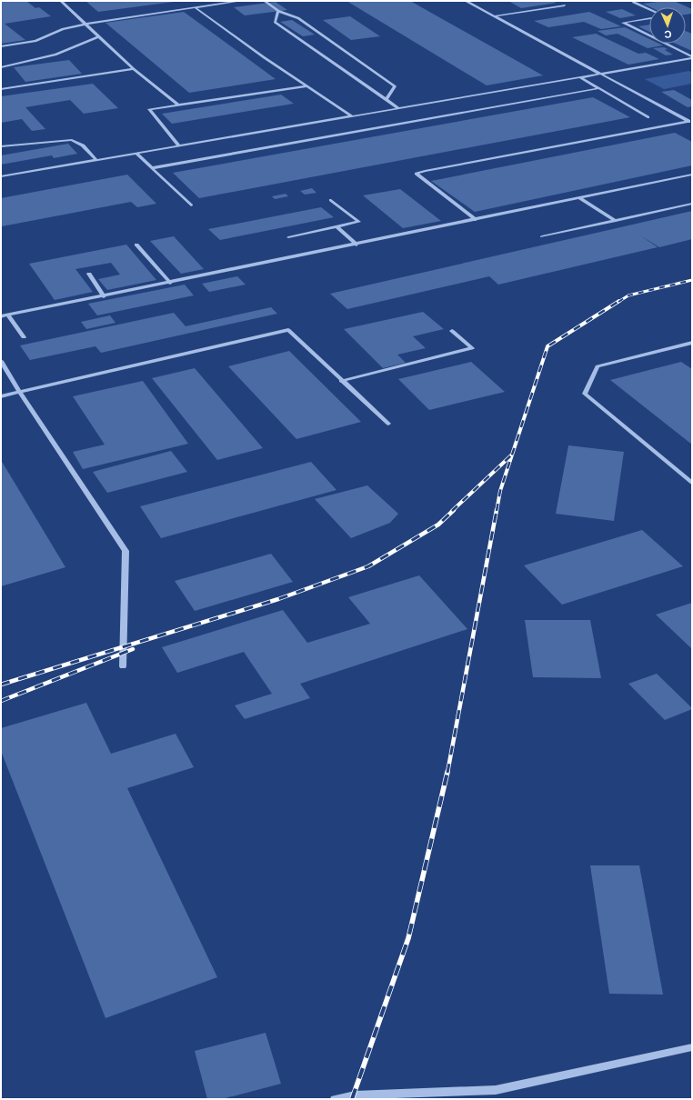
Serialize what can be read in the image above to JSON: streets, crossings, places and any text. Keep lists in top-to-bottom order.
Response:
{
  "north": "bottom"
}
